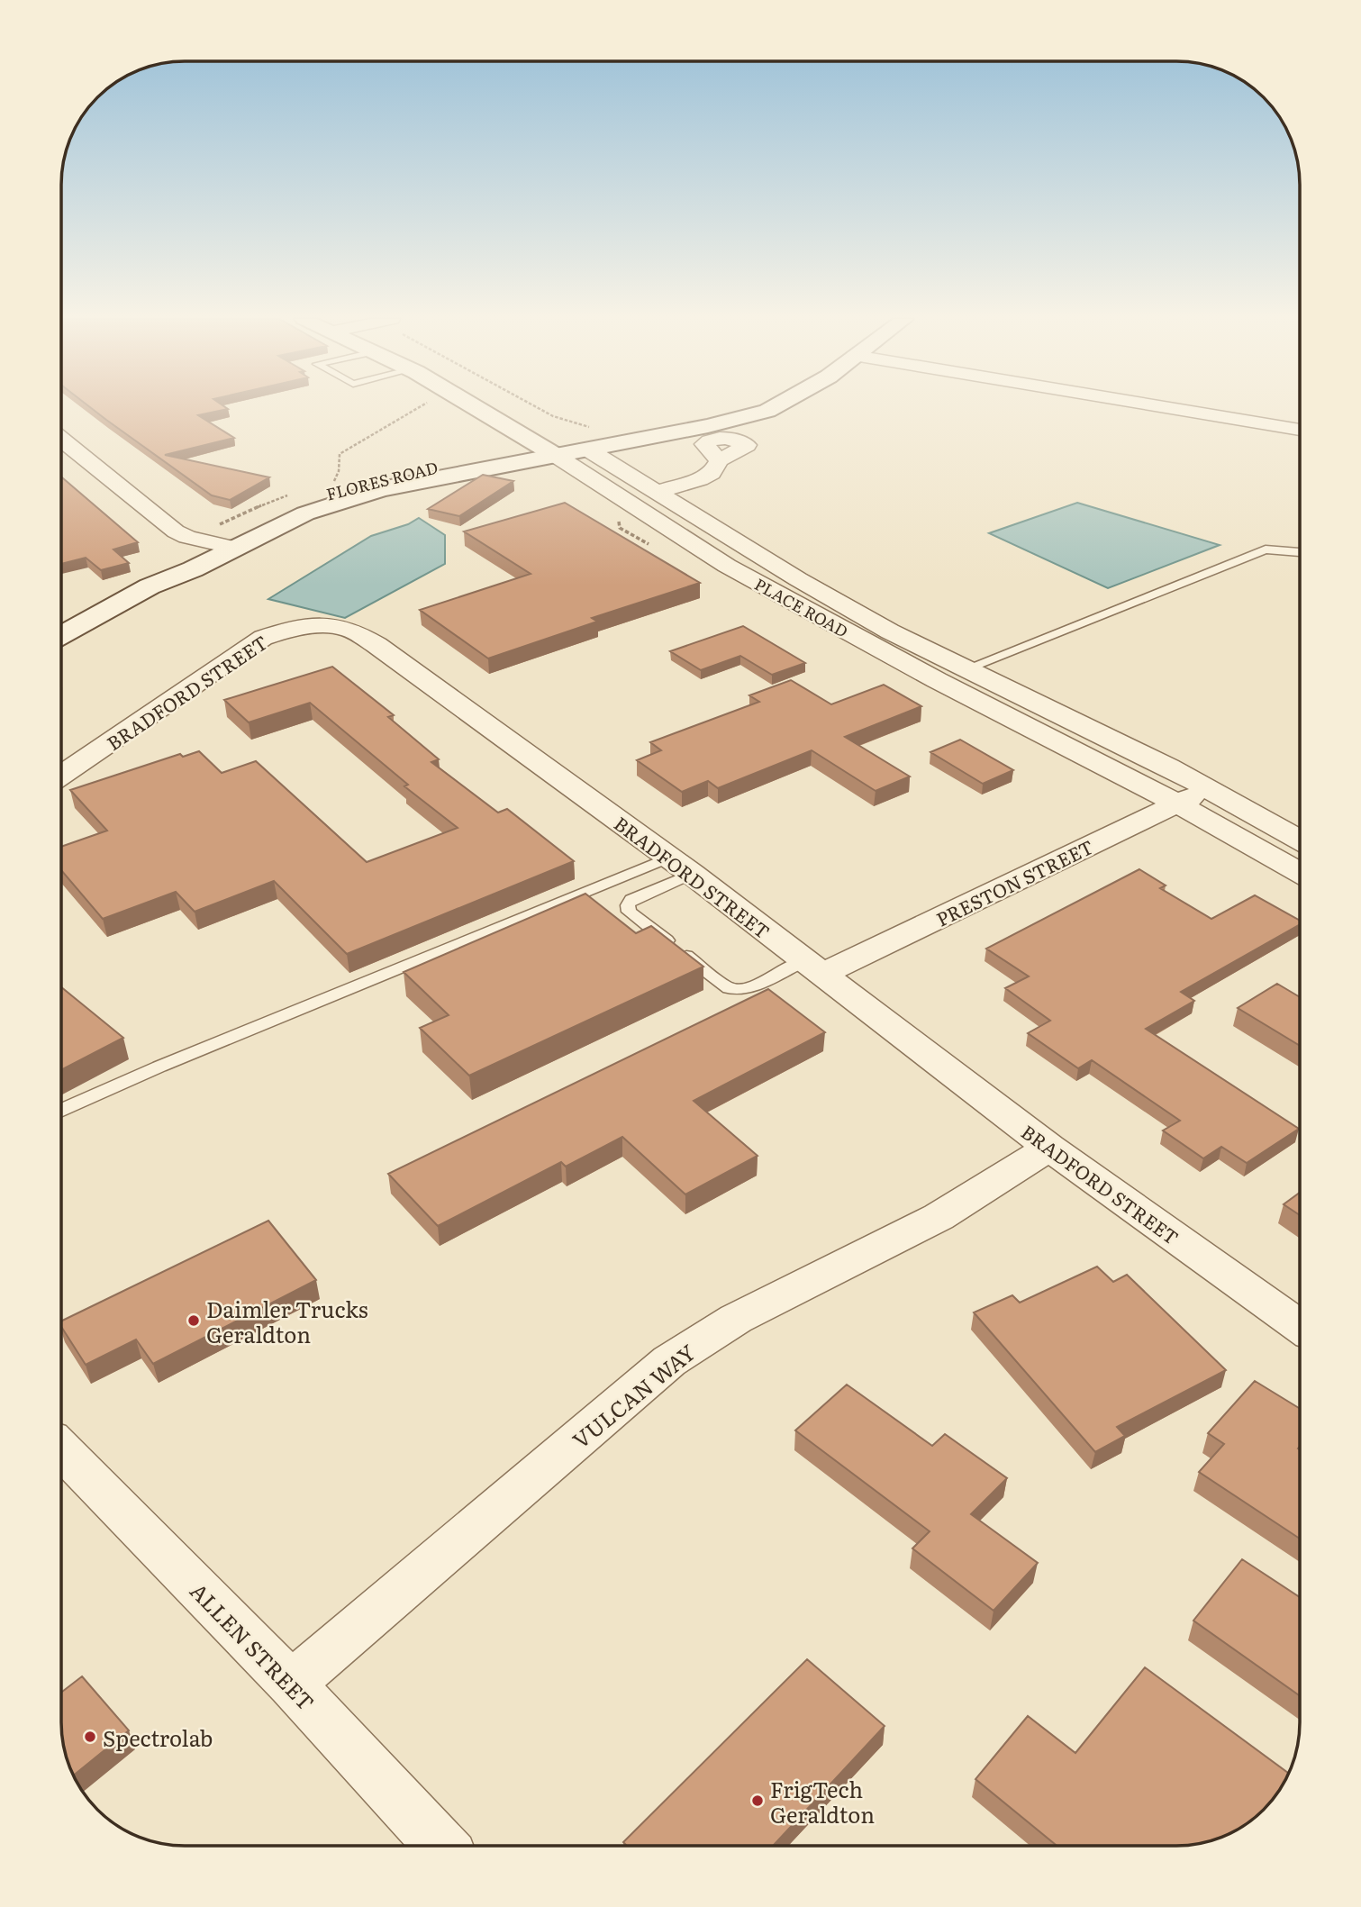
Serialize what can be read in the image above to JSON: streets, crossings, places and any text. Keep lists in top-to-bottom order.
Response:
{
  "streets": {
    "main road": ["FLORES ROAD", "PLACE ROAD"],
    "street": [
      "BRADFORD STREET",
      "PRESTON STREET",
      "VULCAN WAY",
      "ALLEN STREET"
    ]
  },
  "crossings": [
    ["FLORES ROAD", "PLACE ROAD"],
    ["PLACE ROAD", "PRESTON STREET"],
    ["BRADFORD STREET", "PRESTON STREET"],
    ["BRADFORD STREET", "VULCAN WAY"],
    ["VULCAN WAY", "ALLEN STREET"]
  ],
  "places": ["Daimler Trucks Geraldton", "Spectrolab", "FrigTech Geraldton"]
}
